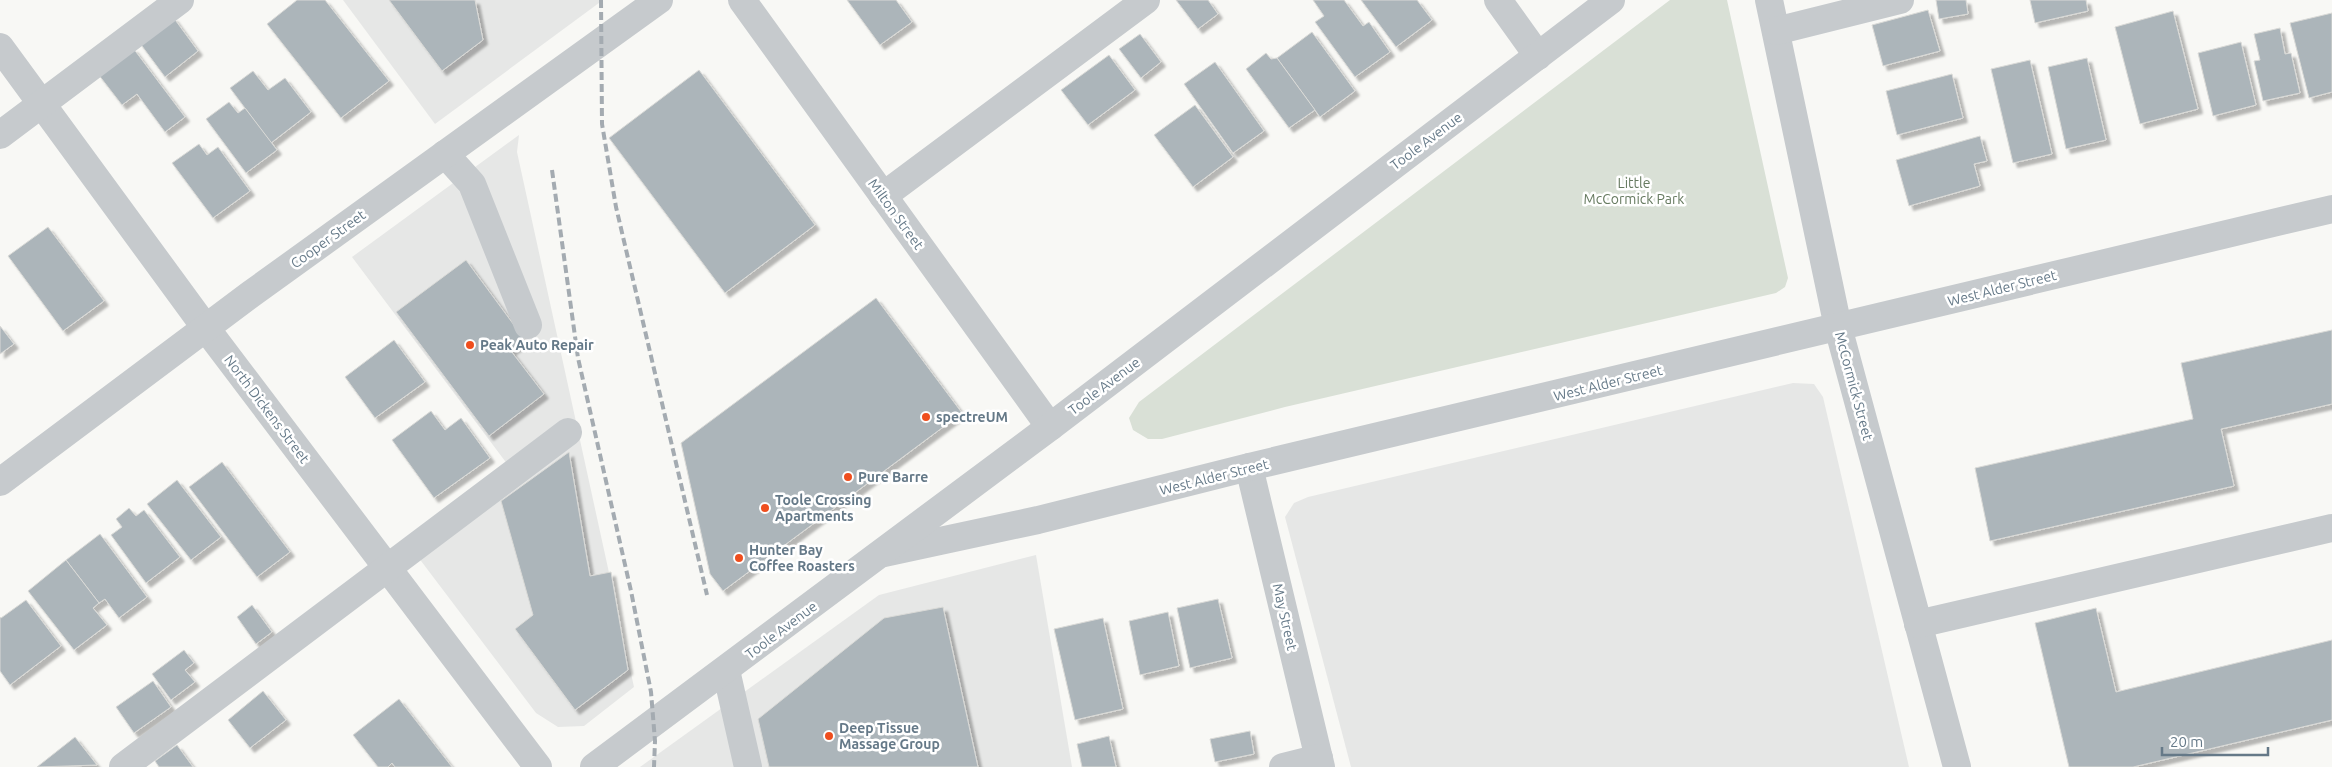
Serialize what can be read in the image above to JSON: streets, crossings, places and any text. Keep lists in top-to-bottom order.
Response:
{
  "streets": {
    "street": [
      "Toole Avenue",
      "Milton Street",
      "Cooper Street",
      "West Alder Street",
      "McCormick Street",
      "North Dickens Street",
      "May Street"
    ]
  },
  "crossings": [
    ["Toole Avenue", "Milton Street"],
    ["Toole Avenue", "West Alder Street"],
    ["Cooper Street", "North Dickens Street"],
    ["West Alder Street", "McCormick Street"],
    ["West Alder Street", "May Street"]
  ],
  "parks": ["Little McCormick Park"],
  "places": [
    "Peak Auto Repair",
    "spectreUM",
    "Pure Barre",
    "Toole Crossing Apartments",
    "Hunter Bay Coffee Roasters",
    "Deep Tissue Massage Group"
  ],
  "scale_bar": "20 m"
}
